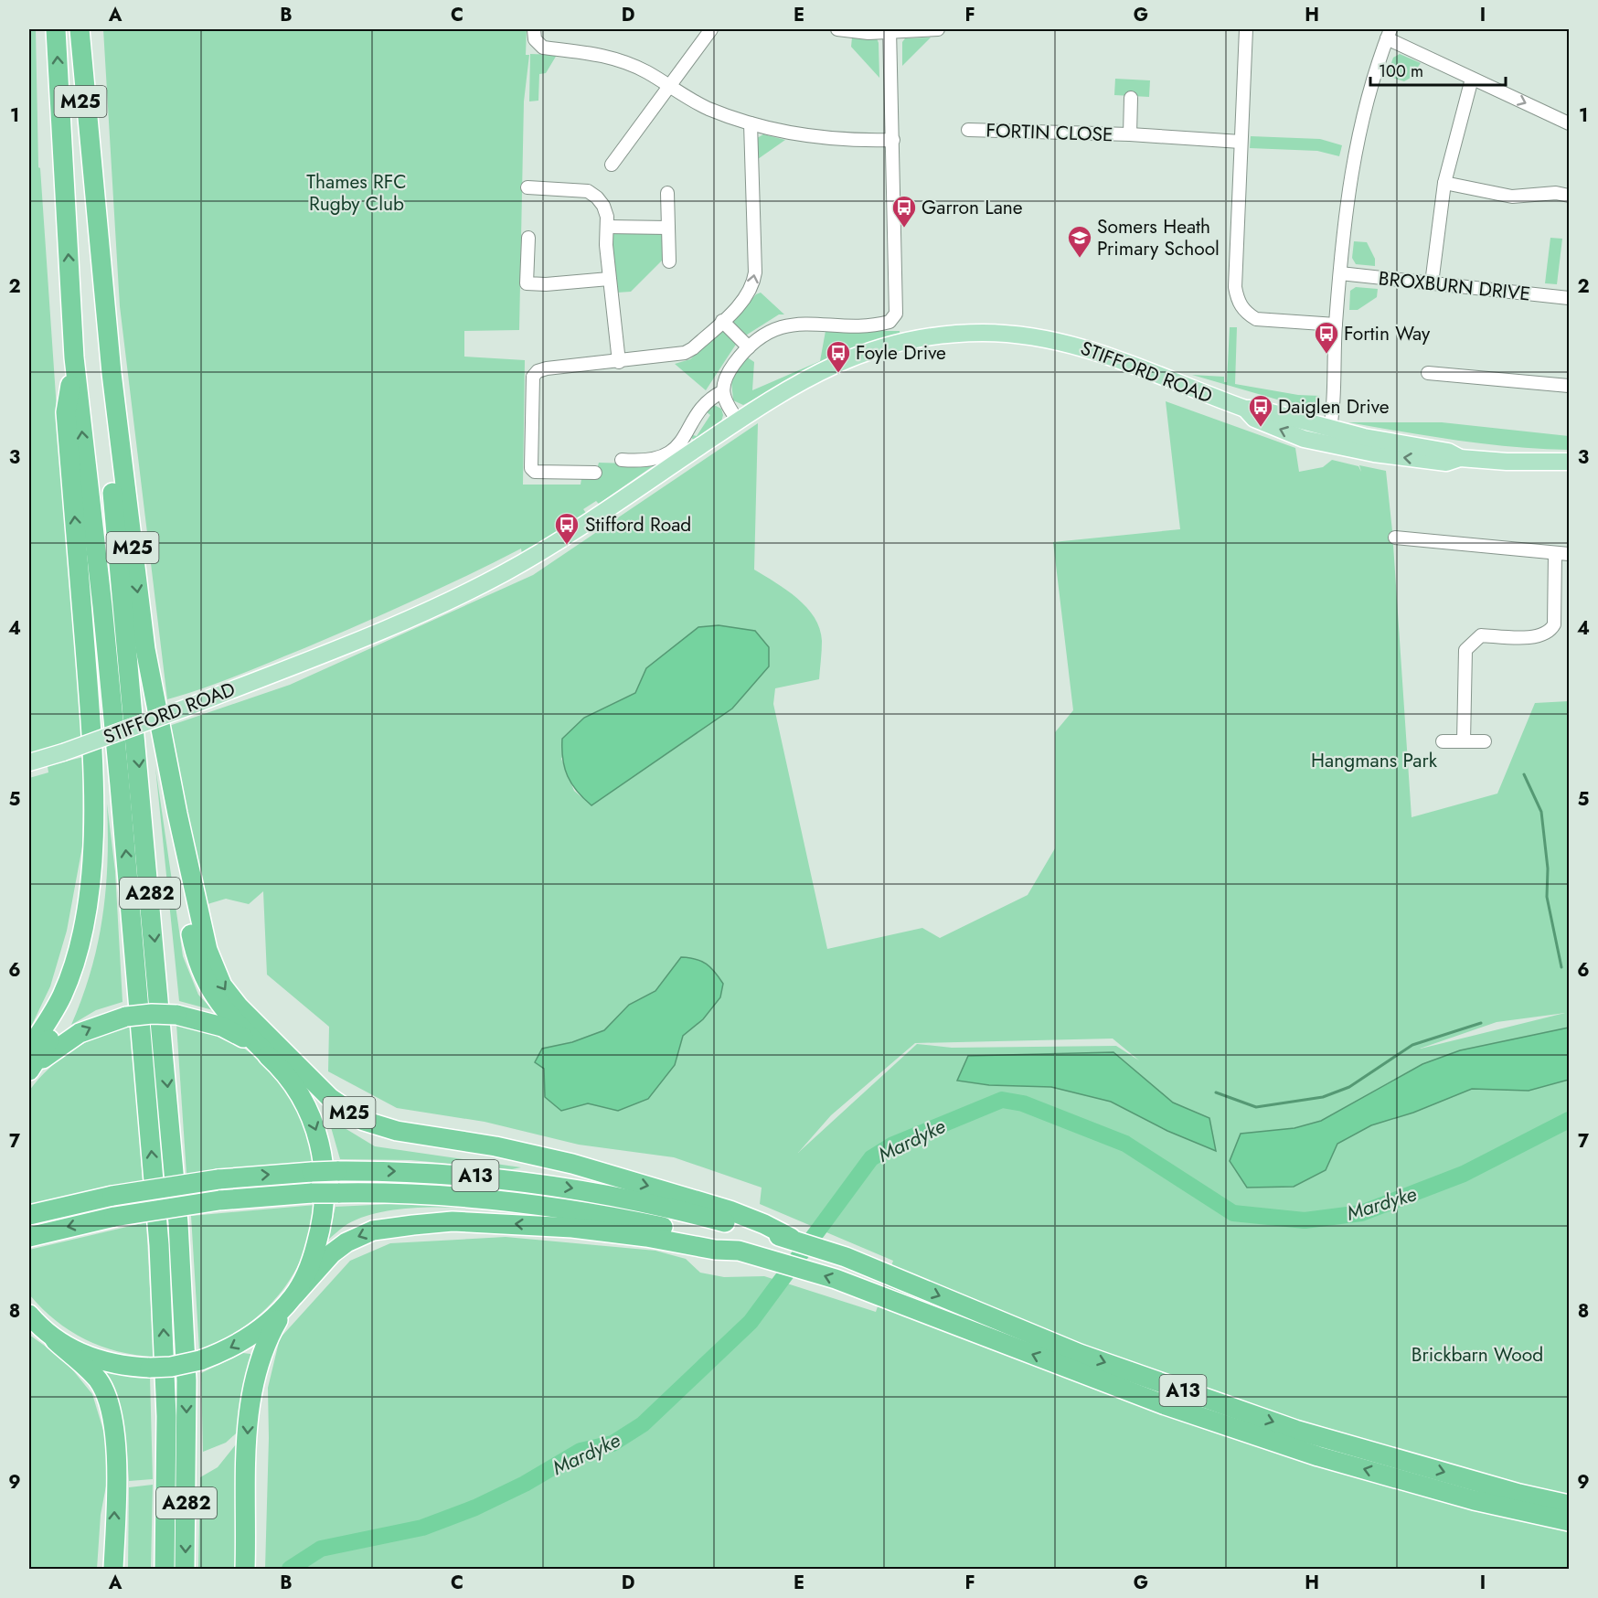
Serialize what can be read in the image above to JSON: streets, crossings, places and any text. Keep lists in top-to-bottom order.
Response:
{
  "streets": {
    "highway": ["M25", "A282", "A13"],
    "main road": ["STIFFORD ROAD"],
    "street": ["FORTIN CLOSE", "BROXBURN DRIVE"]
  },
  "crossings": [
    ["M25", "A282"]
  ],
  "water": ["Mardyke"],
  "parks": ["Thames RFC Rugby Club", "Hangmans Park", "Brickbarn Wood"],
  "places": {
    "bus stop": [
      "Garron Lane",
      "Fortin Way",
      "Foyle Drive",
      "Daiglen Drive",
      "Stifford Road"
    ],
    "school or university": ["Somers Heath Primary School"]
  },
  "scale_bar": "100 m",
  "grid": {
    "columns": [
      "A",
      "B",
      "C",
      "D",
      "E",
      "F",
      "G",
      "H",
      "I"
    ],
    "rows": [
      "1",
      "2",
      "3",
      "4",
      "5",
      "6",
      "7",
      "8",
      "9"
    ]
  }
}
